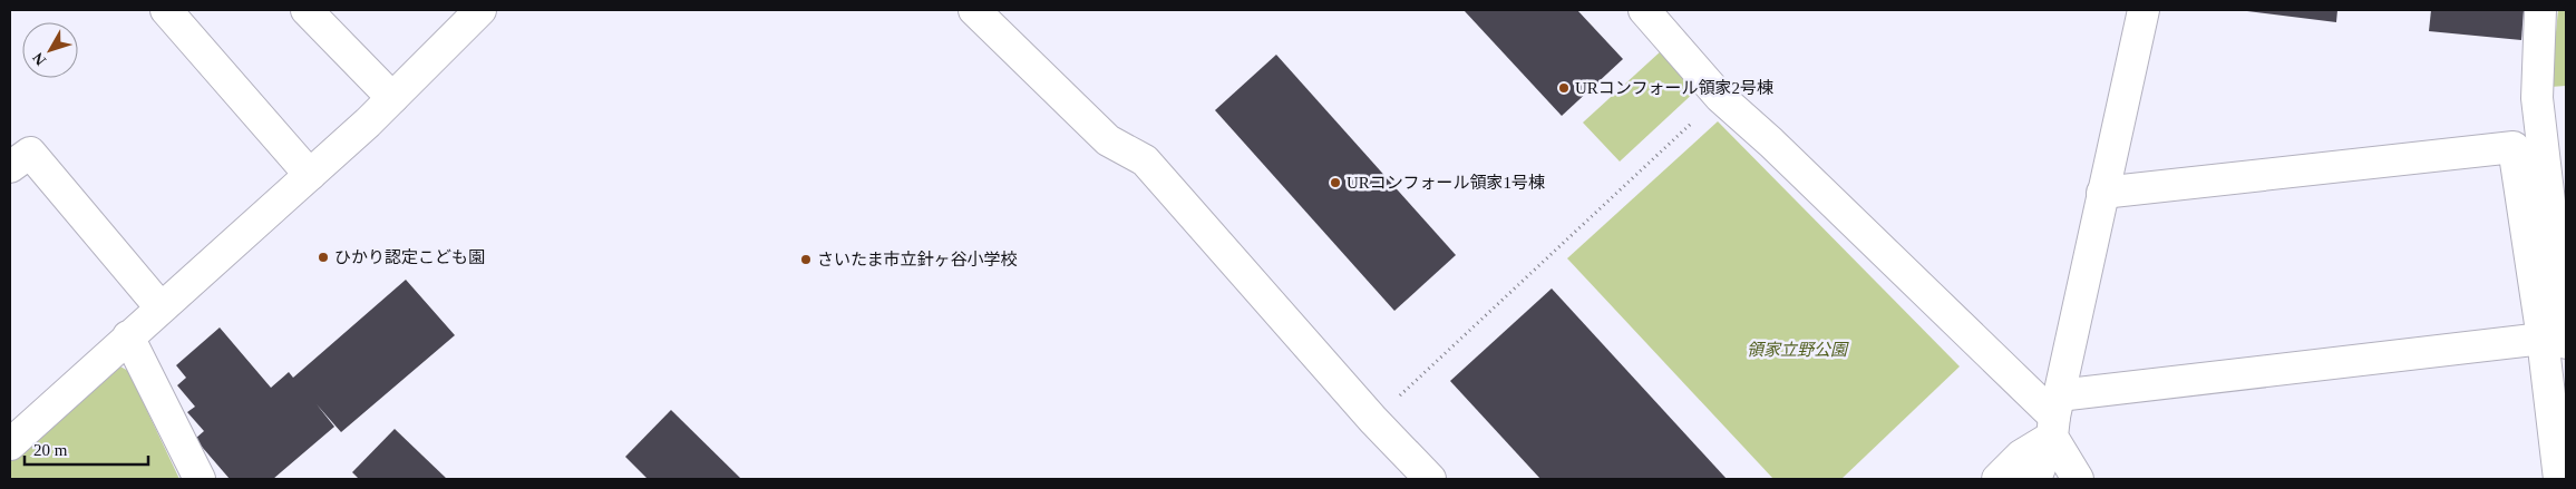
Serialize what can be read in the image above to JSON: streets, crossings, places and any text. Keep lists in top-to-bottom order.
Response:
{
  "parks": ["領家立野公園"],
  "places": [
    "URコンフォール領家2号棟",
    "URコンフォール領家1号棟",
    "ひかり認定こども園",
    "さいたま市立針ヶ谷小学校"
  ],
  "scale_bar": "20 m",
  "north": "bottom left"
}
